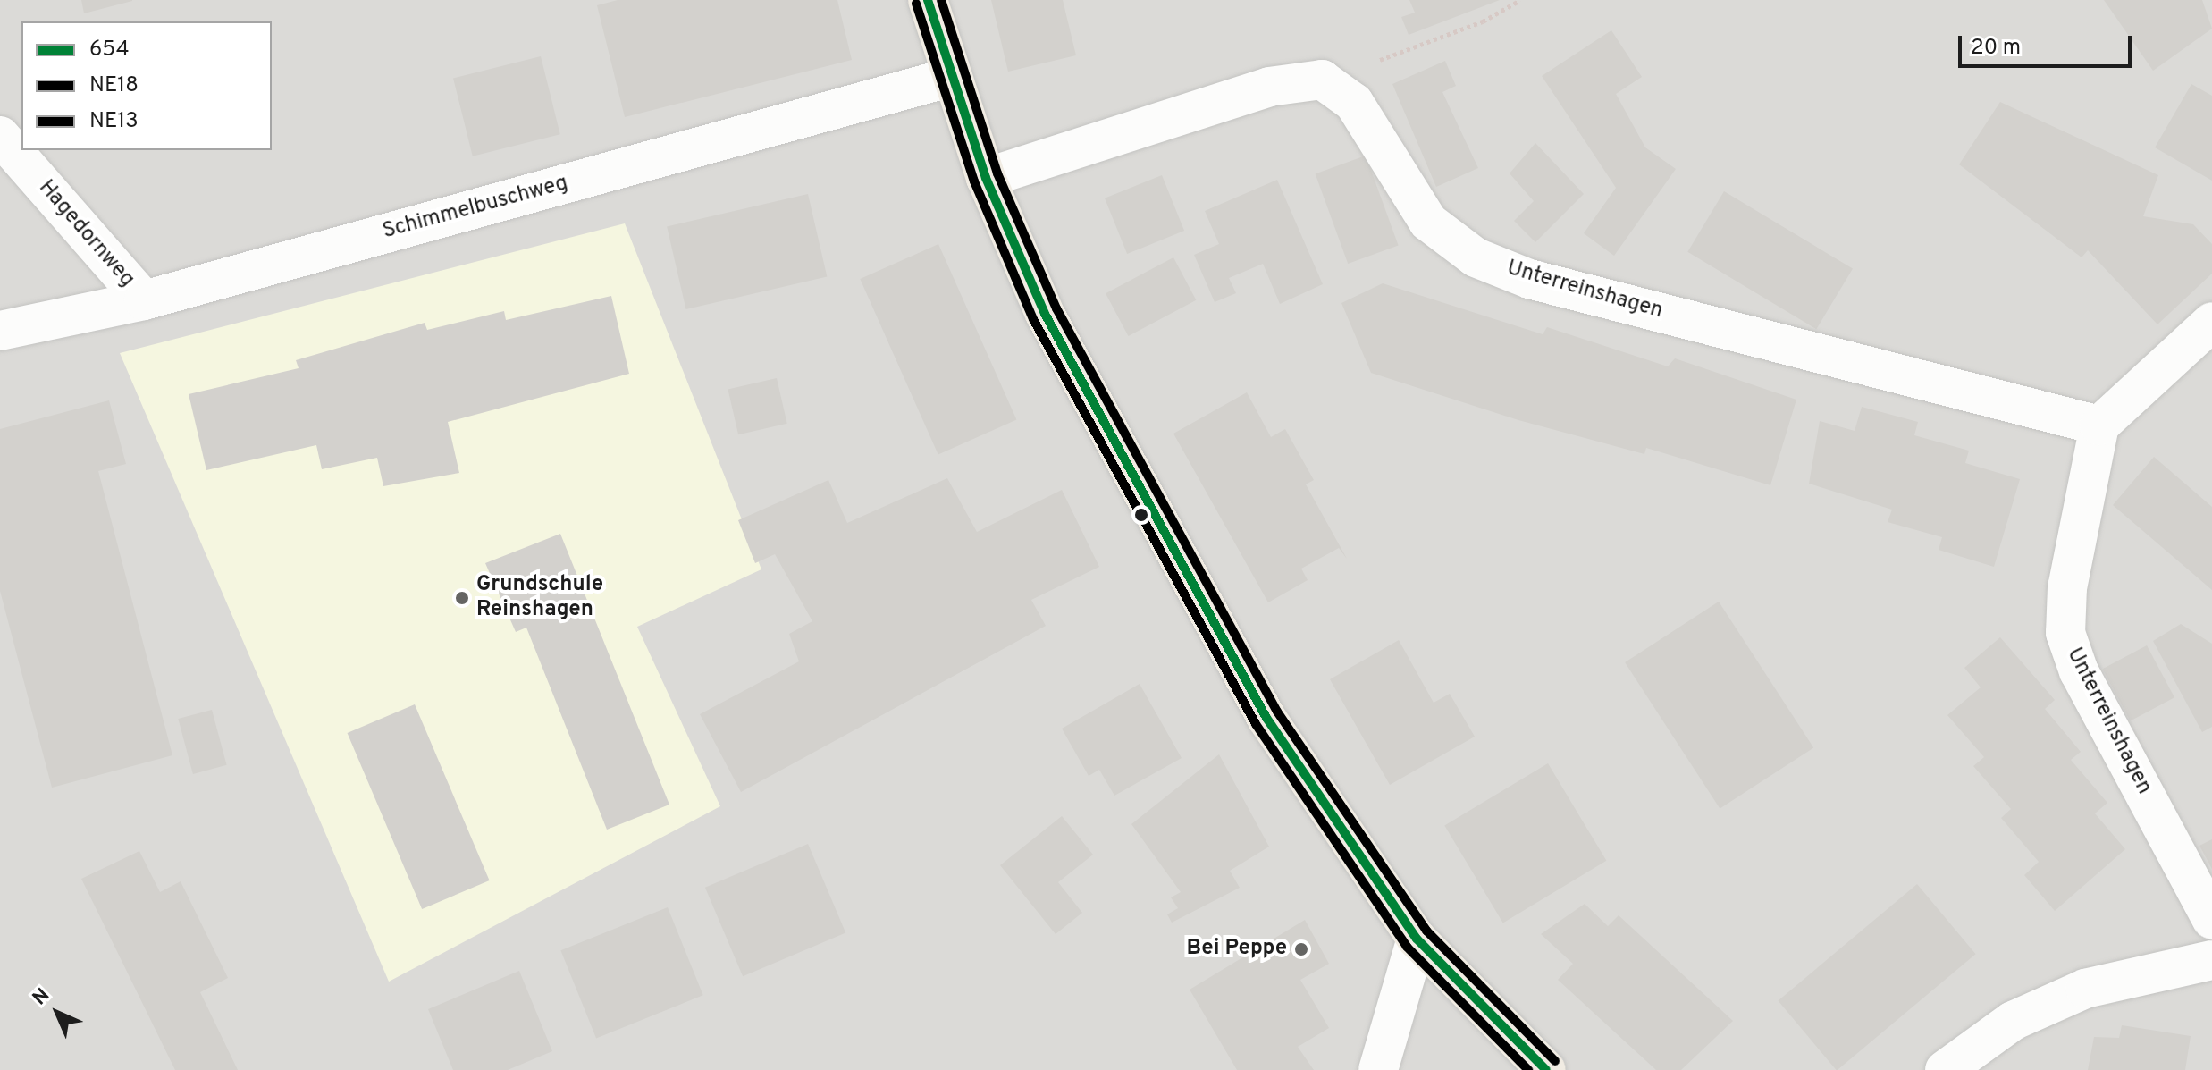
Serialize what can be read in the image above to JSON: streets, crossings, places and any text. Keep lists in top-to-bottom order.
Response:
{
  "streets": {
    "street": ["Schimmelbuschweg", "Hagedornweg", "Unterreinshagen"]
  },
  "crossings": [
    ["Schimmelbuschweg", "Hagedornweg"]
  ],
  "places": ["Grundschule Reinshagen", "Bei Peppe"],
  "lines": ["transit line 654", "transit line NE13", "transit line NE18"],
  "legend": ["654", "NE18", "NE13"],
  "scale_bar": "20 m",
  "north": "top left"
}
